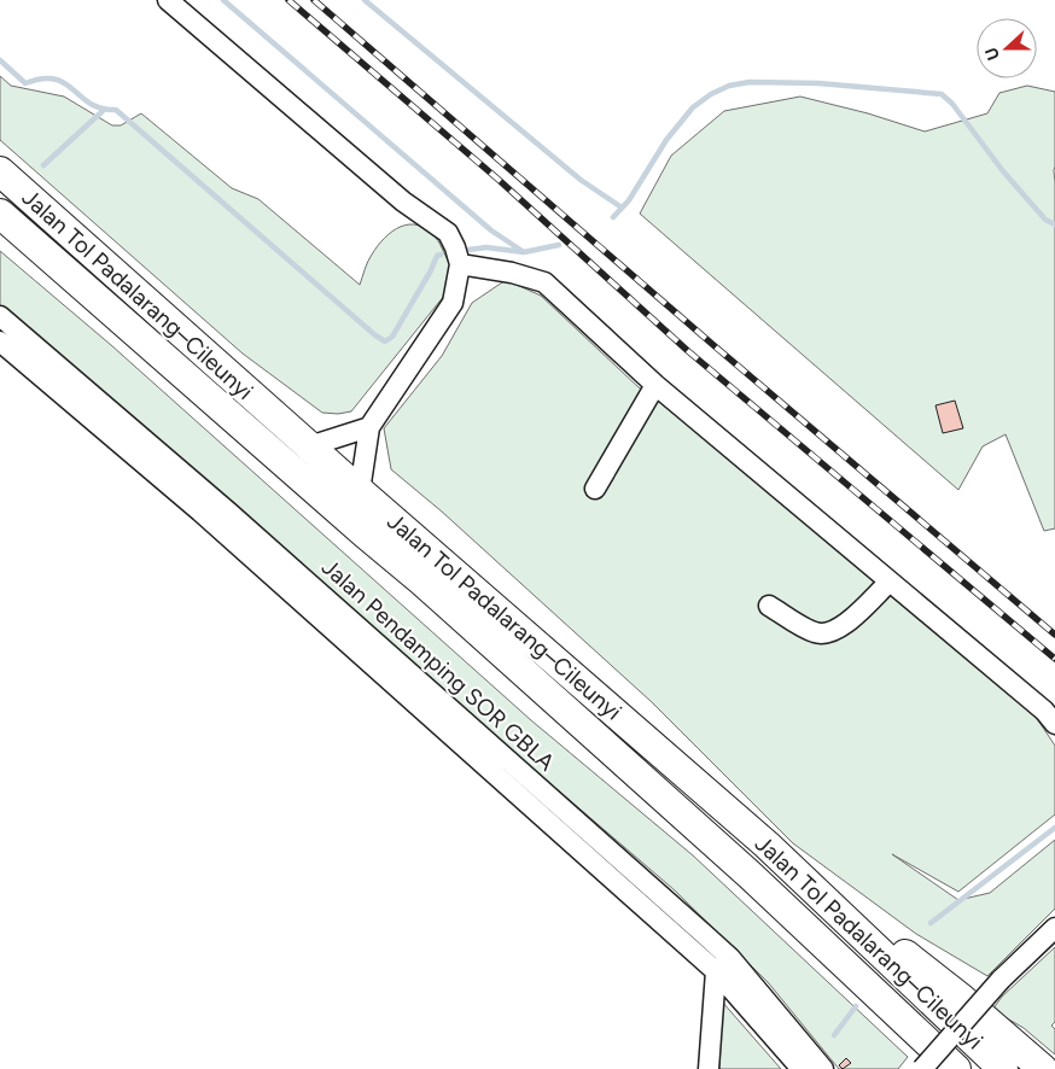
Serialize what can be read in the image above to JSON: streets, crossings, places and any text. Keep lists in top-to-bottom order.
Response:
{
  "streets": {
    "highway": ["Jalan Tol Padalarang–Cileunyi"],
    "street": ["Jalan Pendamping SOR GBLA"]
  },
  "north": "left"
}
